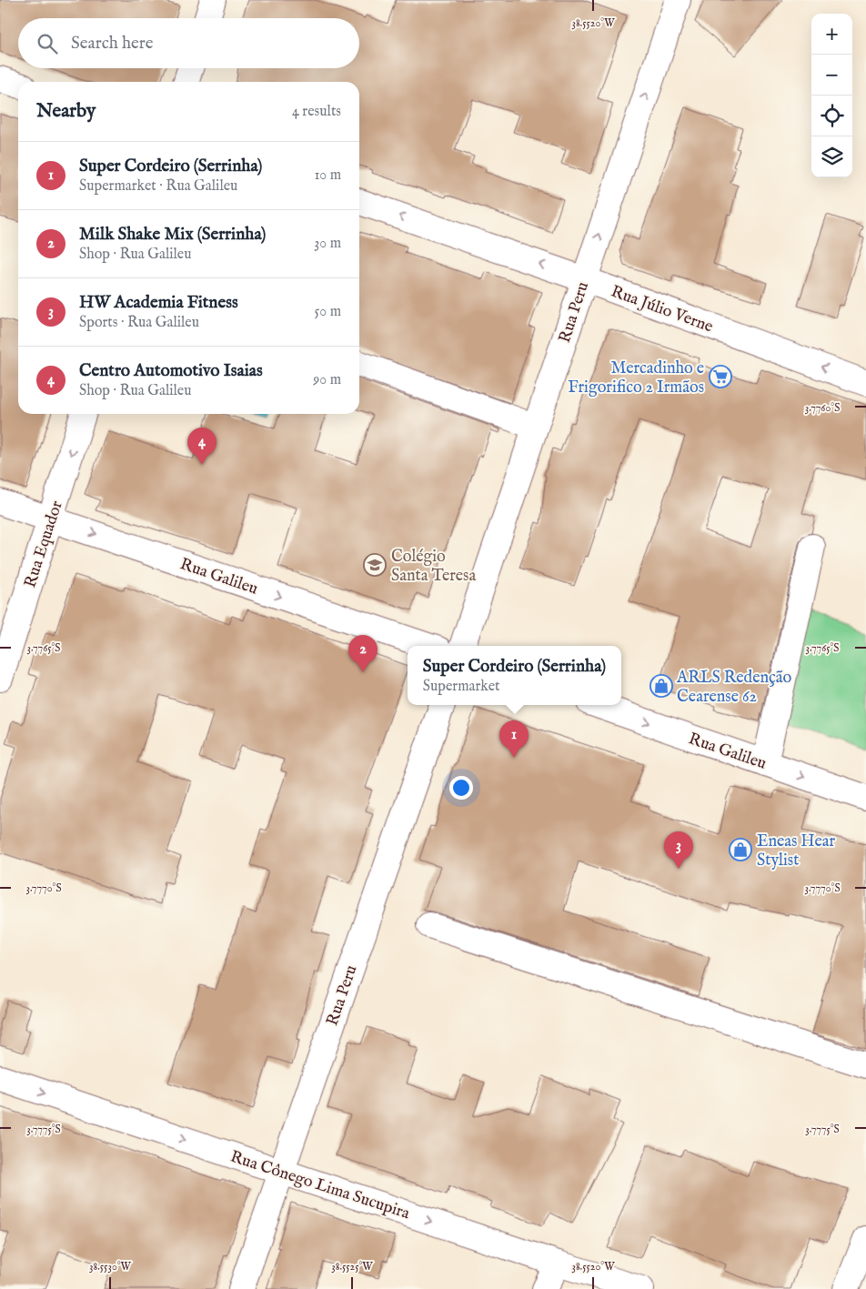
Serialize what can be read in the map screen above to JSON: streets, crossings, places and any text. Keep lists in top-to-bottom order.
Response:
{
  "streets": {
    "street": [
      "Rua Júlio Verne",
      "Rua Peru",
      "Rua Equador",
      "Rua Galileu",
      "Rua Cônego Lima Sucupira"
    ]
  },
  "crossings": [
    ["Rua Júlio Verne", "Rua Peru"],
    ["Rua Peru", "Rua Cônego Lima Sucupira"],
    ["Rua Equador", "Rua Galileu"]
  ],
  "one_way": ["Rua Equador", "Rua Galileu", "Rua Cônego Lima Sucupira"],
  "places": {
    "supermarket": ["Mercadinho e Frigorifico 2 Irmãos"],
    "school or university": ["Colégio Santa Teresa"],
    "shop": ["ARLS Redenção Cearense 62", "Eneas Hear Stylist"]
  },
  "page": {
    "map_buttons": ["+", "−"],
    "search": "Search here",
    "heading": ["Nearby", "4 results"],
    "list": [
      {
        "mark": "1",
        "name": "Super Cordeiro (Serrinha)",
        "note": "Supermarket · Rua Galileu",
        "value": "10 m"
      },
      {
        "mark": "2",
        "name": "Milk Shake Mix (Serrinha)",
        "note": "Shop · Rua Galileu",
        "value": "30 m"
      },
      {
        "mark": "3",
        "name": "HW Academia Fitness",
        "note": "Sports · Rua Galileu",
        "value": "50 m"
      },
      {
        "mark": "4",
        "name": "Centro Automotivo Isaias",
        "note": "Shop · Rua Galileu",
        "value": "90 m"
      }
    ],
    "pins": [
      "4",
      "2",
      "1",
      "3"
    ],
    "popup": ["Super Cordeiro (Serrinha)", "Supermarket"]
  },
  "coordinates": [
    "38.5520°W",
    "3.7760°S",
    "3.7765°S",
    "3.7770°S",
    "3.7775°S",
    "38.5530°W",
    "38.5525°W"
  ]
}
